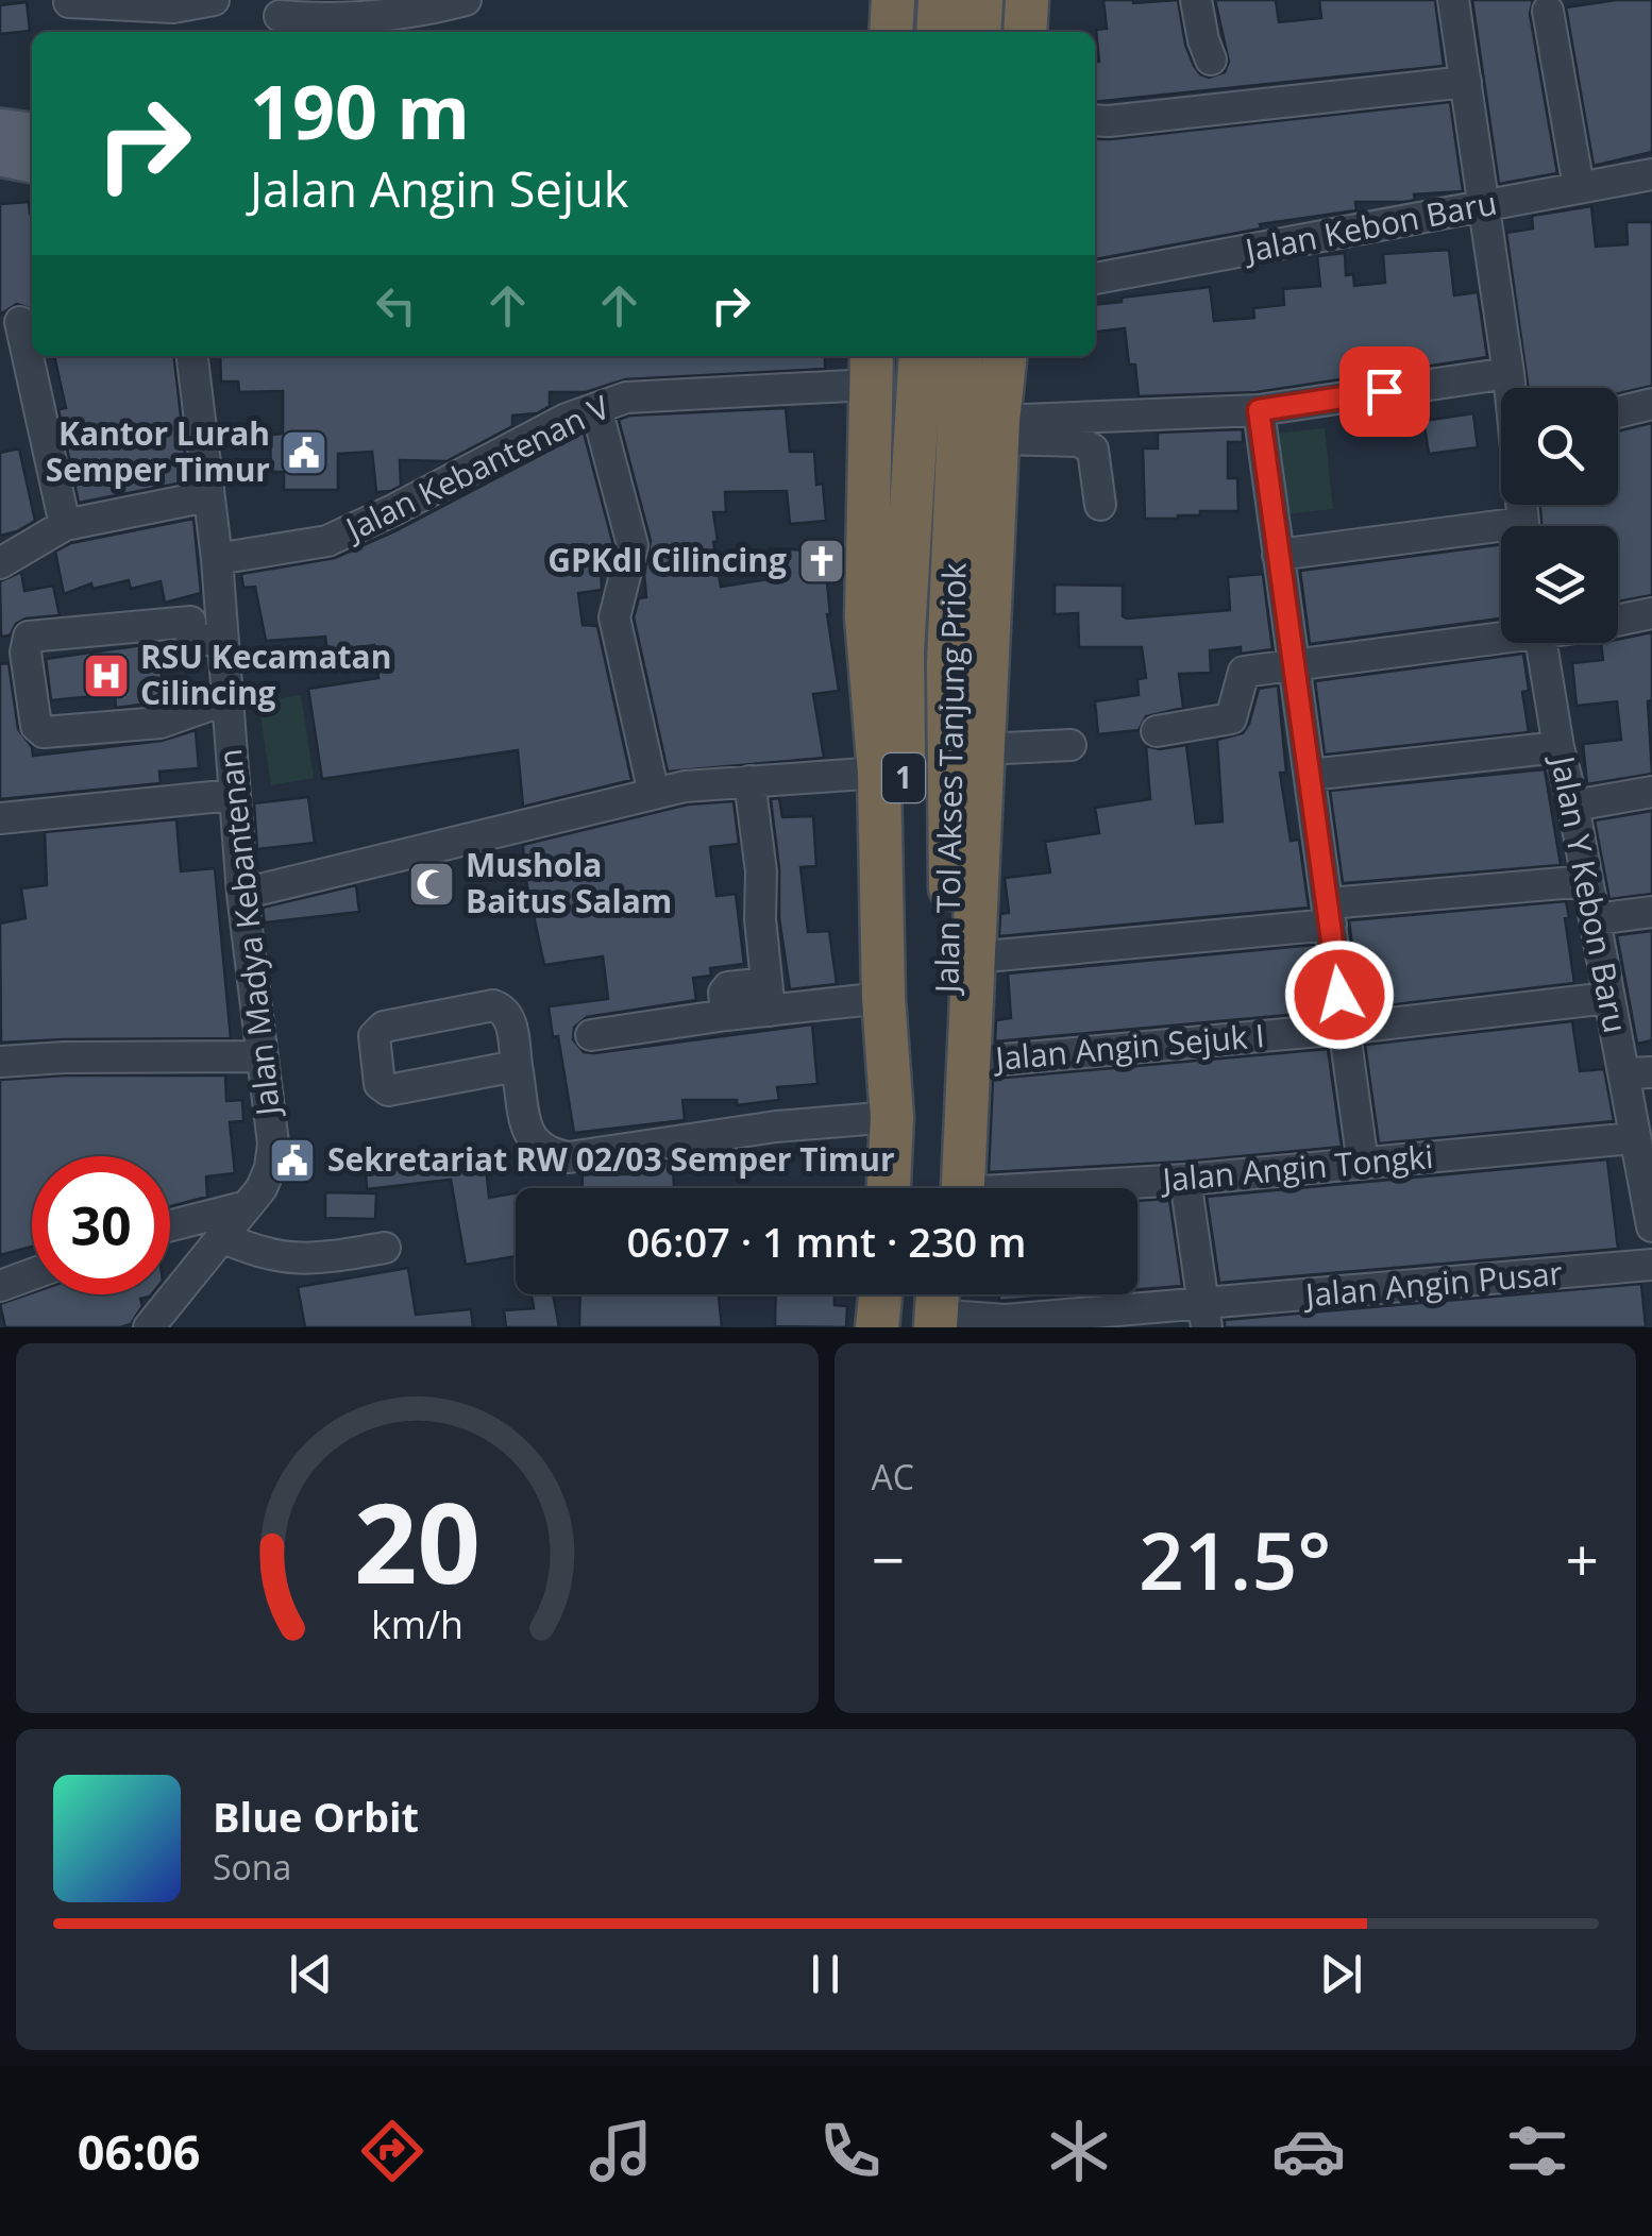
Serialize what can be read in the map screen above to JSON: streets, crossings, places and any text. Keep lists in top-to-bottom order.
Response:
{
  "streets": {
    "highway": ["1", "Jalan Tol Akses Tanjung Priok"],
    "street": [
      "Jalan Kebon Baru",
      "Jalan Kebantenan V",
      "Jalan Y Kebon Baru",
      "Jalan Madya Kebantenan",
      "Jalan Angin Sejuk I",
      "Jalan Angin Tongki",
      "Jalan Angin Pusar"
    ]
  },
  "crossings": [
    ["Jalan Kebantenan V", "Jalan Madya Kebantenan"],
    ["Jalan Y Kebon Baru", "Jalan Angin Sejuk I"],
    ["Jalan Y Kebon Baru", "Jalan Angin Tongki"]
  ],
  "places": {
    "public building": ["Kantor Lurah Semper Timur", "Sekretariat RW 02/03 Semper Timur"],
    "church": ["GPKdI Cilincing"],
    "hospital": ["RSU Kecamatan Cilincing"],
    "mosque": ["Mushola Baitus Salam"]
  },
  "page": {
    "turn": ["190 m", "Jalan Angin Sejuk"],
    "limit": "30",
    "trip": "06:07 · 1 mnt · 230 m",
    "tile": "AC",
    "heat": ["−", "21.5°", "+"],
    "song": ["Blue Orbit", "Sona"],
    "tabs": "06:06",
    "gauge": ["20", "km/h"]
  }
}
